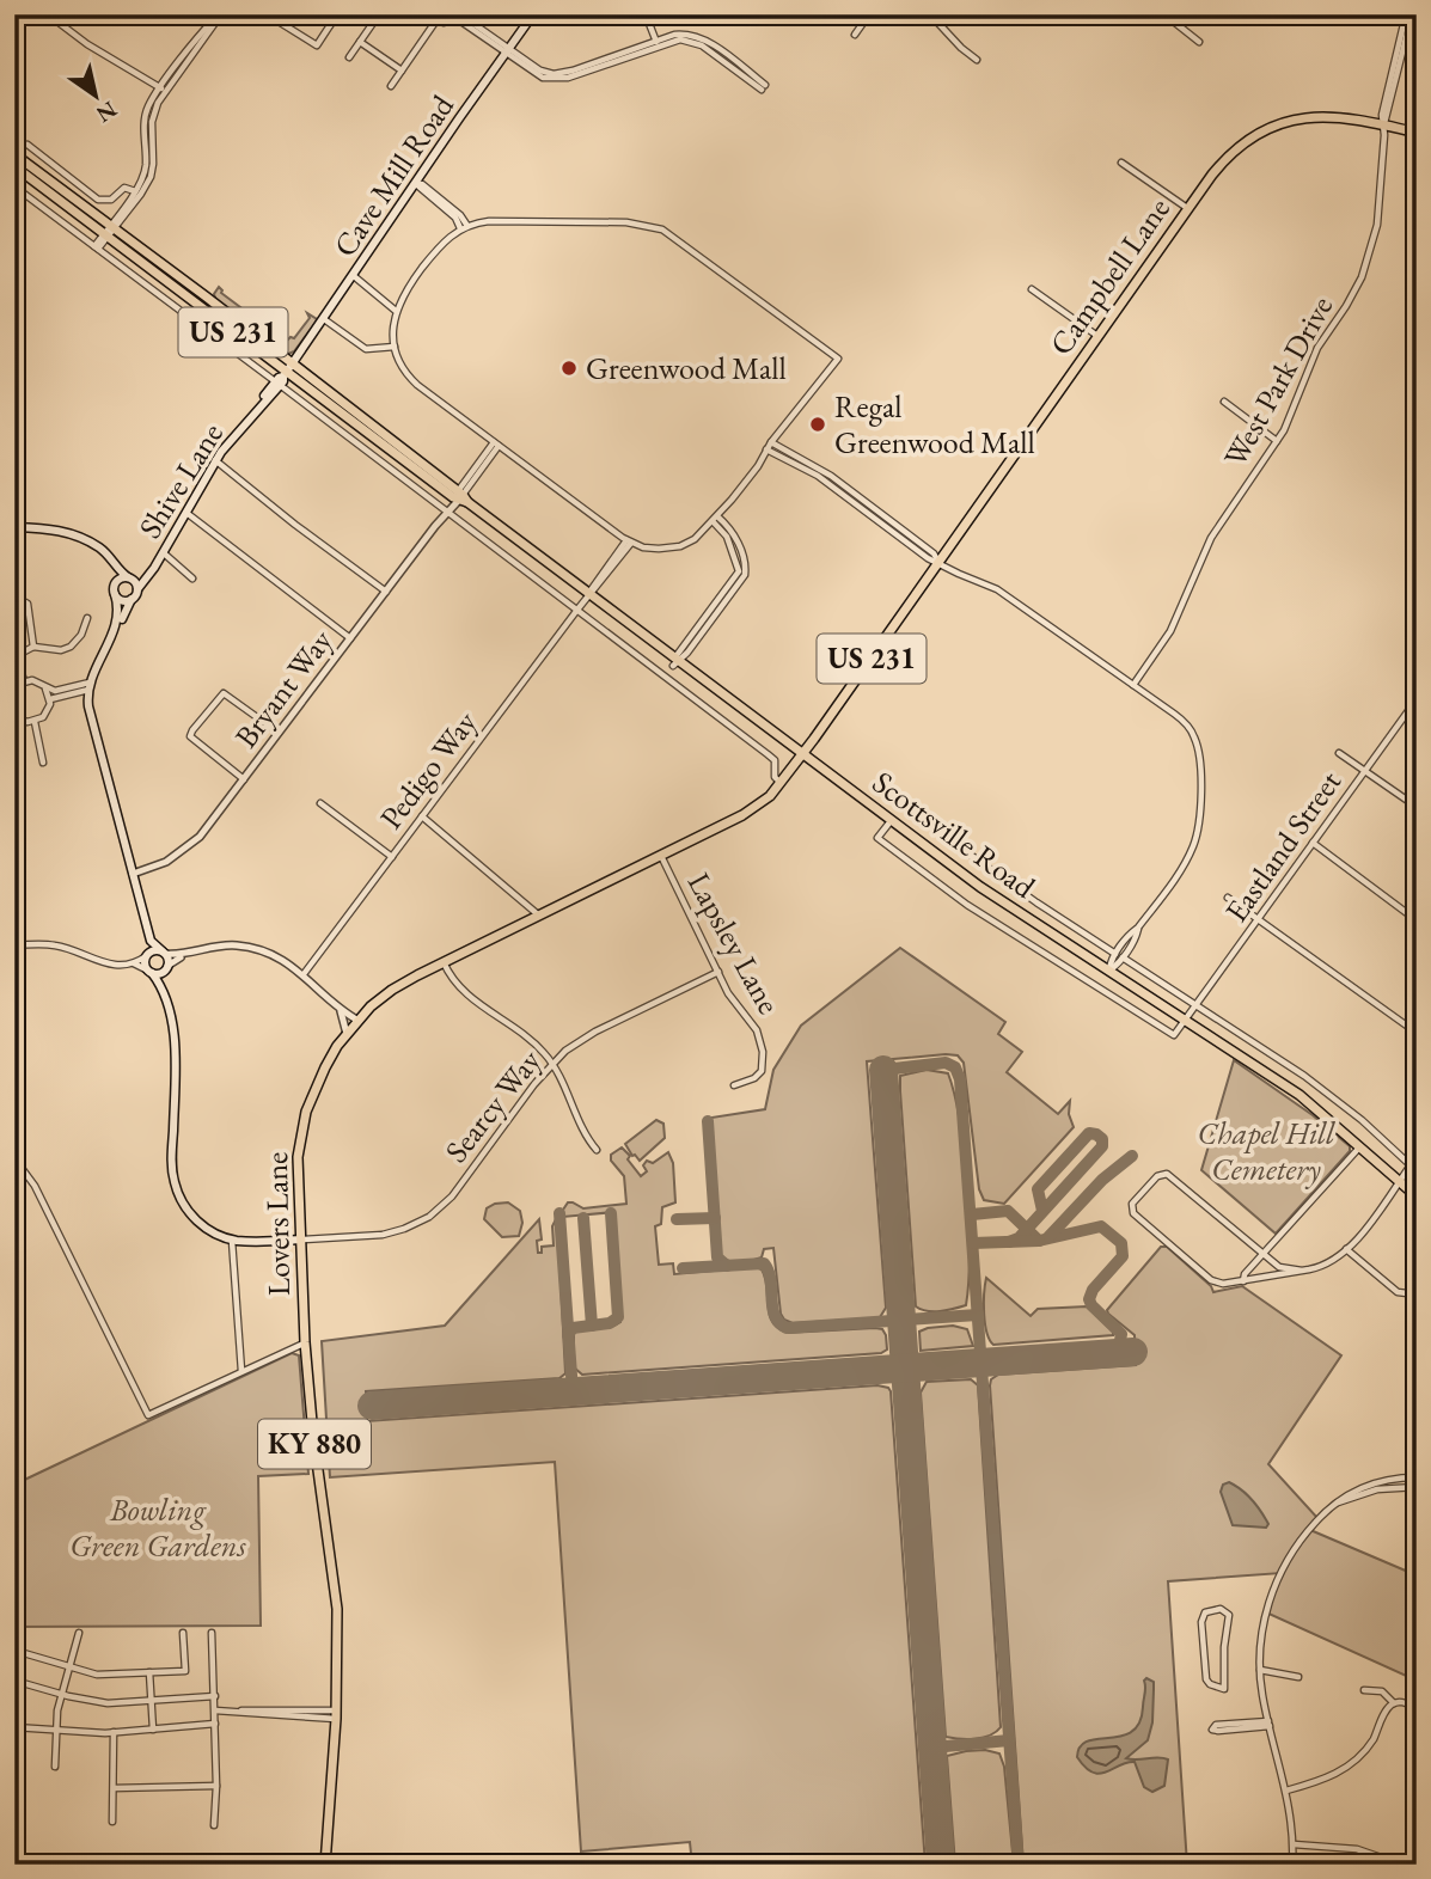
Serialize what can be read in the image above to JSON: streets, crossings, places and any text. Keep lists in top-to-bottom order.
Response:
{
  "streets": {
    "main road": [
      "Cave Mill Road",
      "Campbell Lane",
      "US 231",
      "Shive Lane",
      "Scottsville Road",
      "Lovers Lane",
      "KY 880"
    ],
    "street": [
      "West Park Drive",
      "Bryant Way",
      "Pedigo Way",
      "Eastland Street",
      "Lapsley Lane",
      "Searcy Way"
    ]
  },
  "crossings": [
    ["Cave Mill Road", "Shive Lane"],
    ["Cave Mill Road", "Scottsville Road"],
    ["Campbell Lane", "West Park Drive"],
    ["Campbell Lane", "Scottsville Road"],
    ["Campbell Lane", "Lovers Lane"],
    ["Shive Lane", "Scottsville Road"],
    ["Bryant Way", "Scottsville Road"],
    ["Pedigo Way", "Scottsville Road"],
    ["Scottsville Road", "Eastland Street"],
    ["Scottsville Road", "Lovers Lane"],
    ["Lapsley Lane", "Searcy Way"],
    ["Lapsley Lane", "Lovers Lane"],
    ["Searcy Way", "Lovers Lane"]
  ],
  "parks": ["Chapel Hill Cemetery", "Bowling Green Gardens"],
  "places": ["Greenwood Mall", "Regal Greenwood Mall"],
  "north": "bottom right"
}
